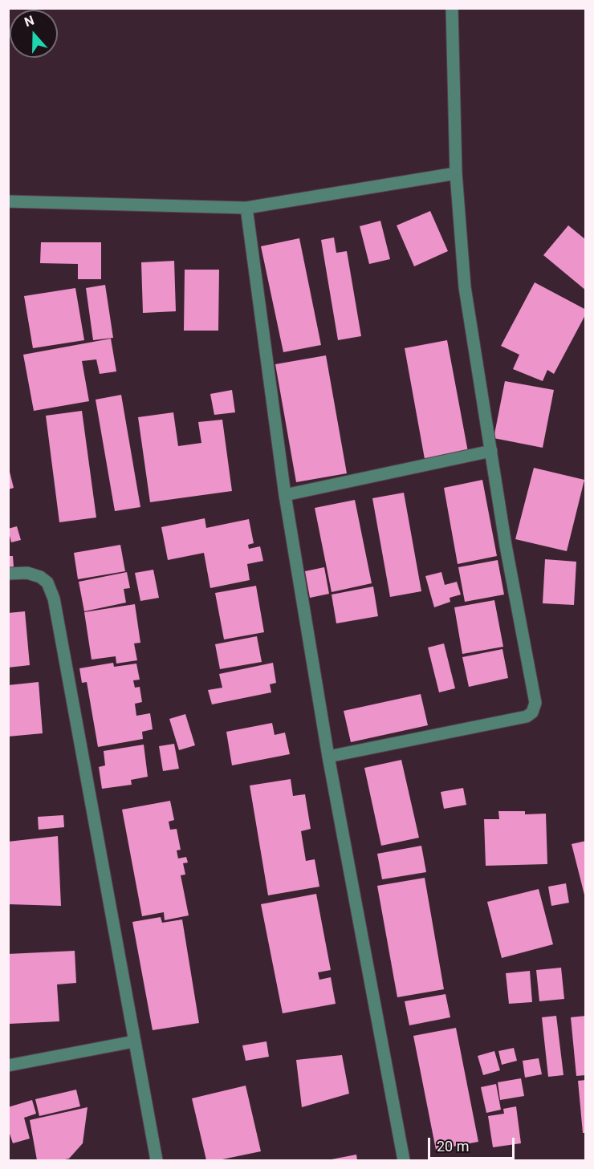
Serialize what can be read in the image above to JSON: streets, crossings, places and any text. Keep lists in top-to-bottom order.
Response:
{
  "scale_bar": "20 m",
  "north": "top"
}
